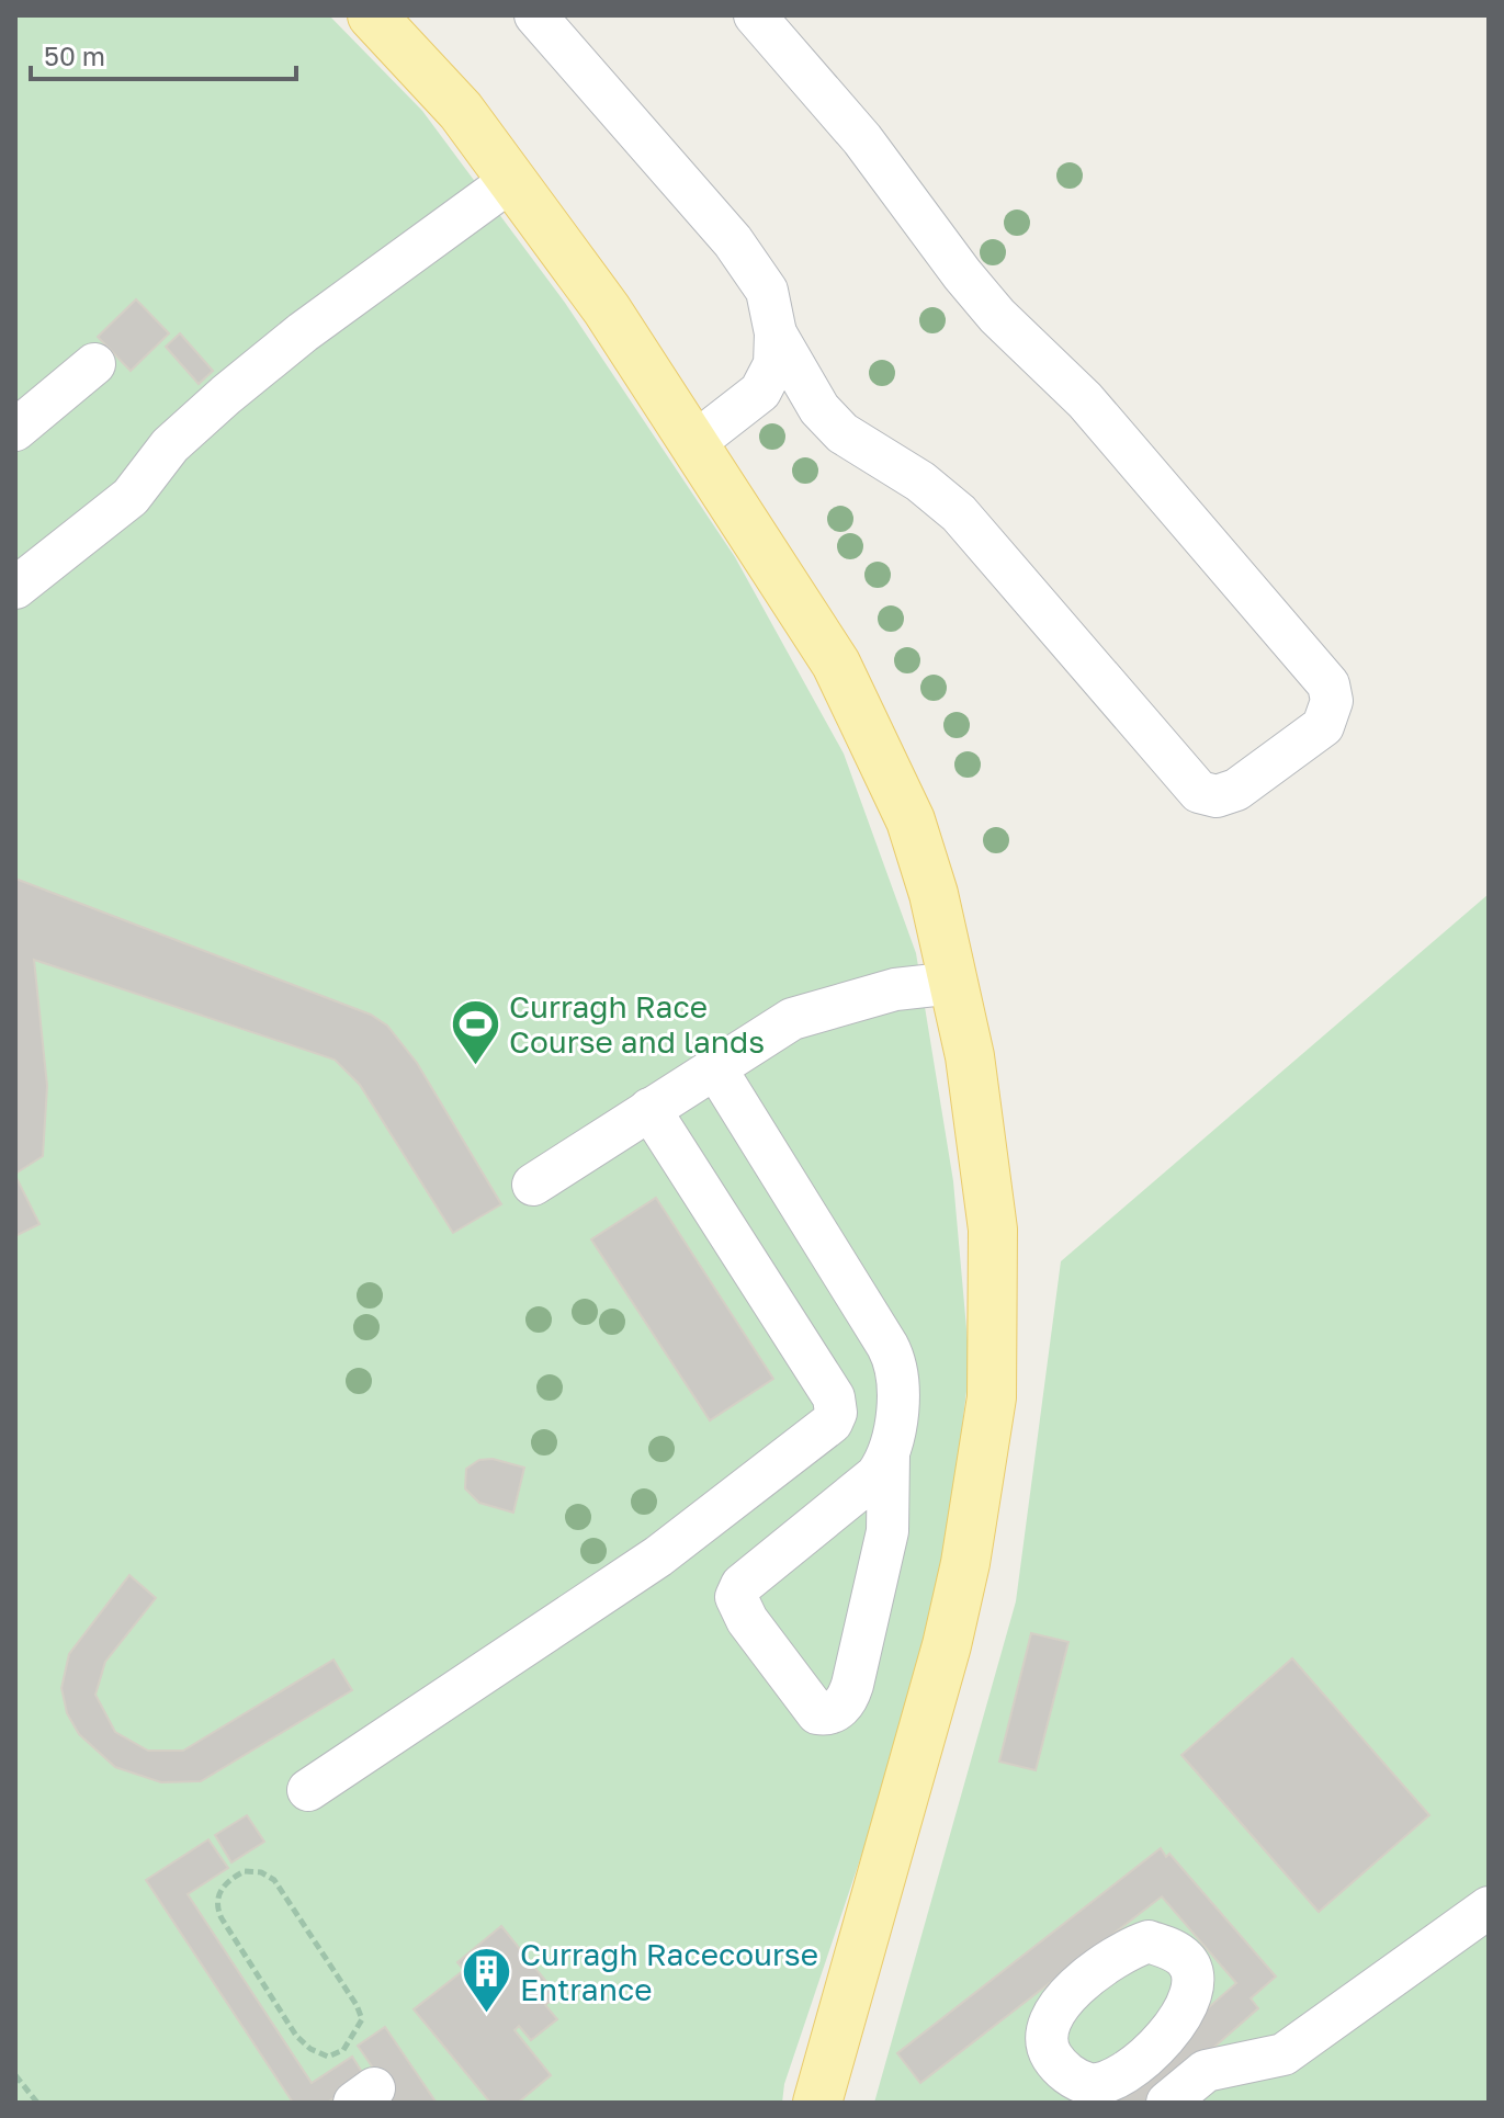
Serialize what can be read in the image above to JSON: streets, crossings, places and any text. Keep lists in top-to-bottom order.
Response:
{
  "places": {
    "sports": ["Curragh Race Course and lands"],
    "building": ["Curragh Racecourse Entrance"]
  },
  "scale_bar": "50 m"
}
